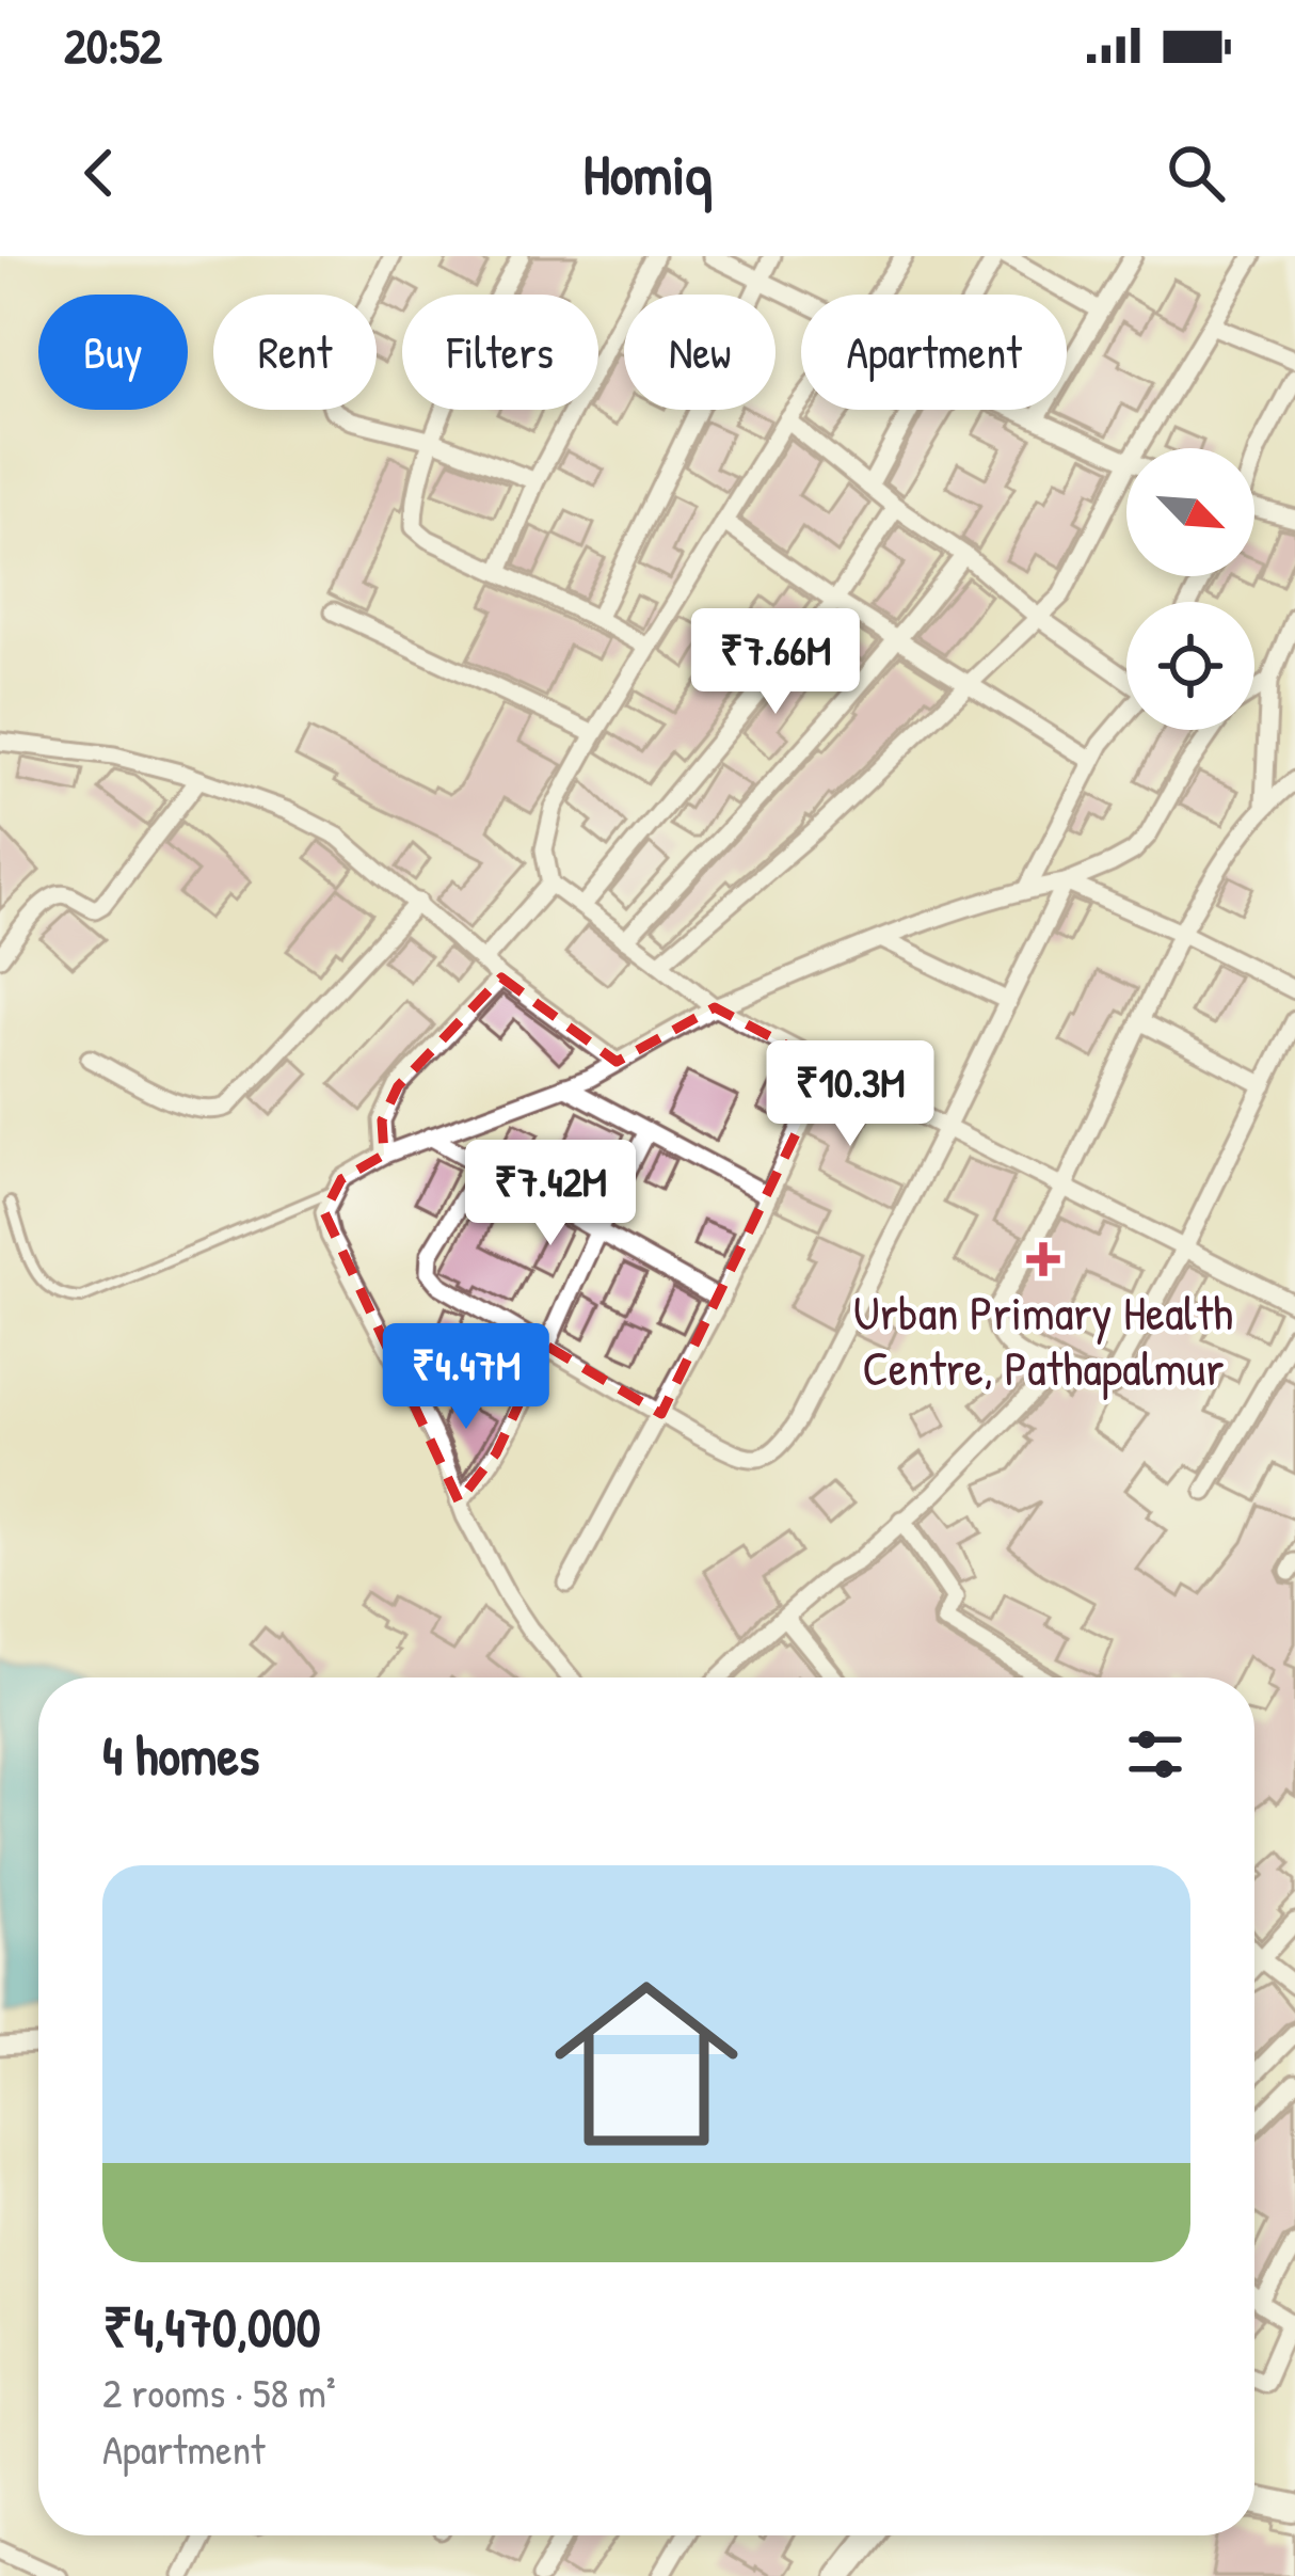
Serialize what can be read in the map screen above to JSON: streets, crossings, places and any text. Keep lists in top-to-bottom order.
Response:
{
  "places": {
    "health": ["Urban Primary Health Centre, Pathapalmur"]
  },
  "north": "bottom right",
  "page": {
    "status": "20:52",
    "header": "Homiq",
    "chip": [
      "Buy",
      "Rent",
      "Filters",
      "New",
      "Apartment"
    ],
    "price": [
      "₹7.66M",
      "₹10.3M",
      "₹7.42M",
      "₹4.47M"
    ],
    "heading": "4 homes",
    "list": [
      {
        "name": "₹4,470,000",
        "note": "2 rooms · 58 m² · Apartment"
      }
    ]
  }
}
